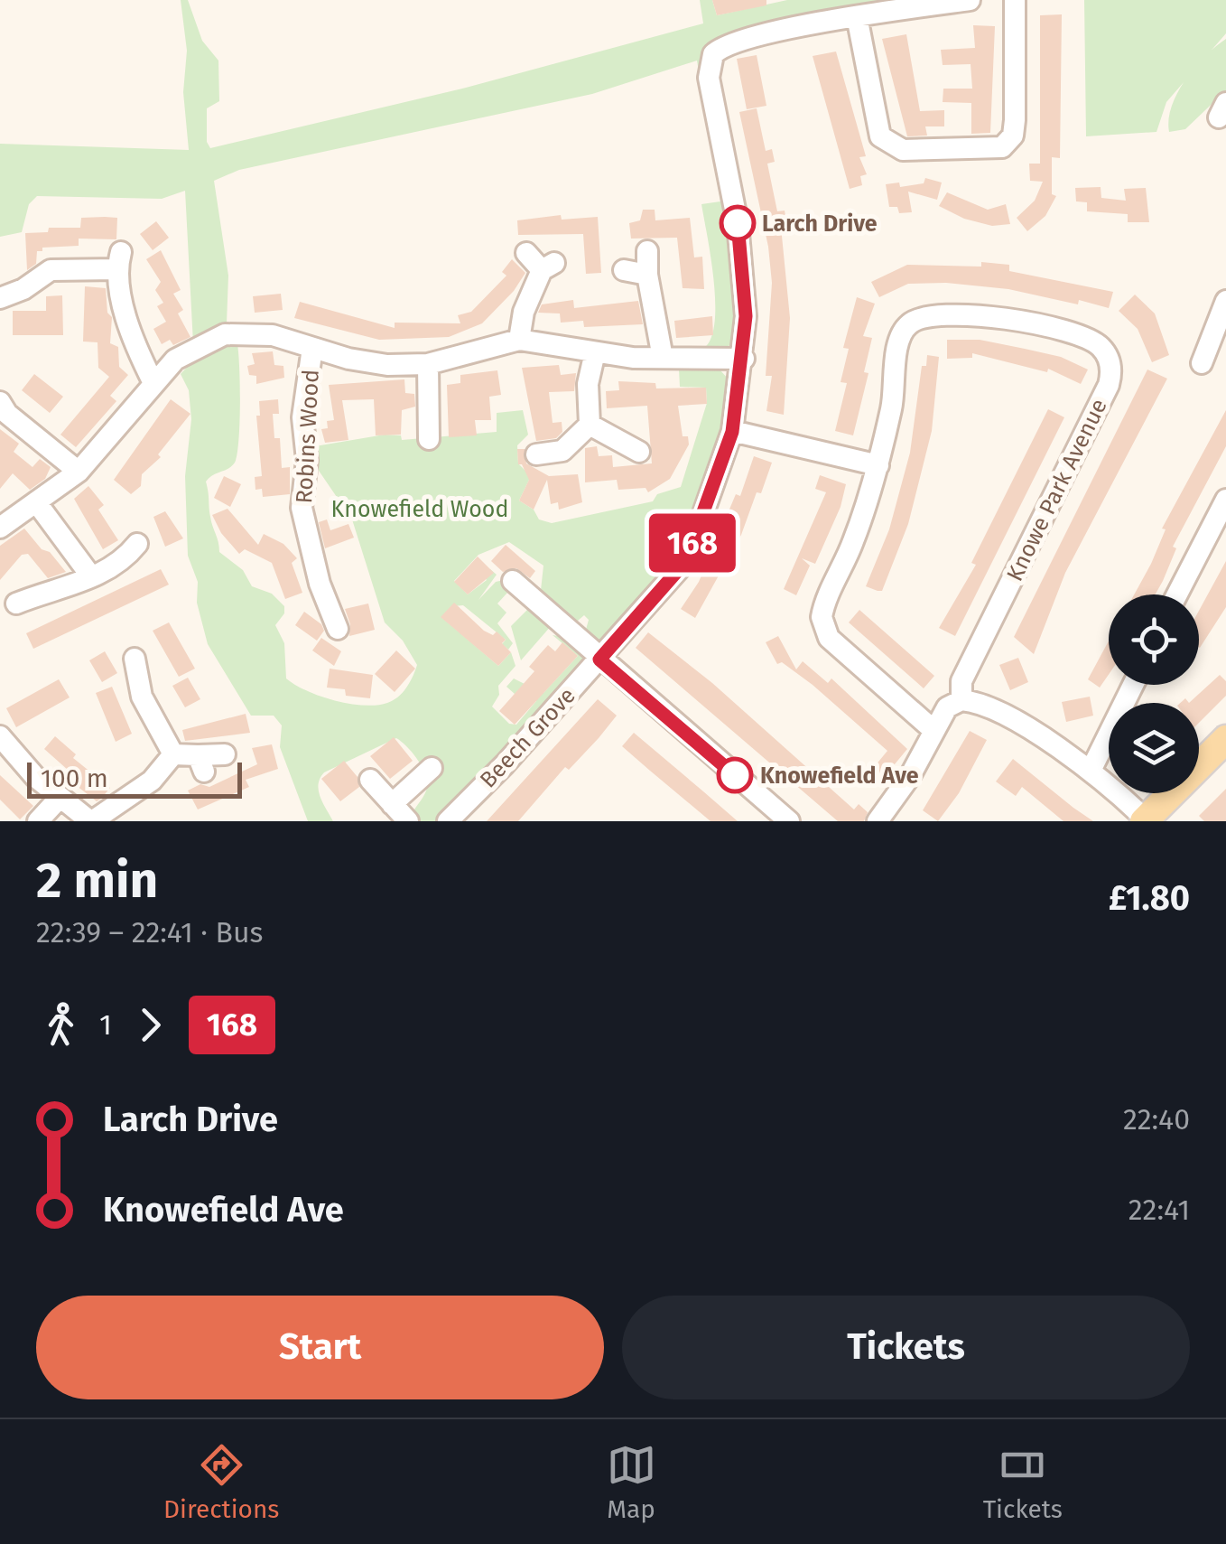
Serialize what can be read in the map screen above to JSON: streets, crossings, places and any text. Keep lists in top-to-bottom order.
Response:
{
  "streets": {
    "street": ["Robins Wood", "Knowe Park Avenue", "Beech Grove"]
  },
  "parks": ["Knowefield Wood"],
  "places": ["Larch Drive", "Knowefield Ave"],
  "lines": ["bus line 168"],
  "scale_bar": "100 m",
  "page": {
    "on_map": "168",
    "scale": "100 m",
    "heading": ["2 min", "22:39 – 22:41 · Bus", "£1.80"],
    "legs": ["1", "168"],
    "list": [
      {
        "name": "Larch Drive",
        "value": "22:40"
      },
      {
        "name": "Knowefield Ave",
        "value": "22:41"
      }
    ],
    "buttons": ["Start", "Tickets"],
    "tabs": ["Directions", "Map", "Tickets"]
  }
}
